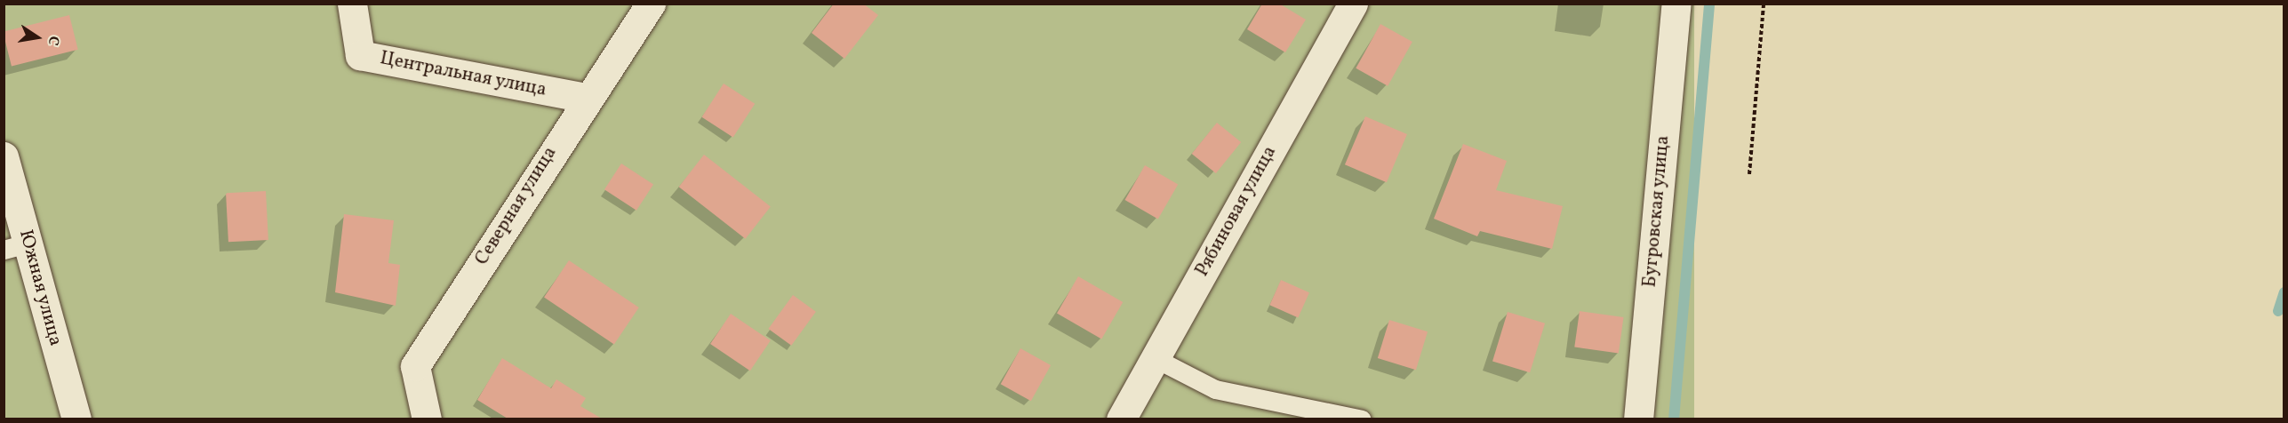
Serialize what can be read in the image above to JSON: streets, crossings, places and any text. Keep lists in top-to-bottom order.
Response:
{
  "streets": {
    "street": [
      "Центральная улица",
      "Северная улица",
      "Рябиновая улица",
      "Бугровская улица",
      "Южная улица"
    ]
  },
  "crossings": [
    ["Центральная улица", "Северная улица"]
  ],
  "north": "right"
}
